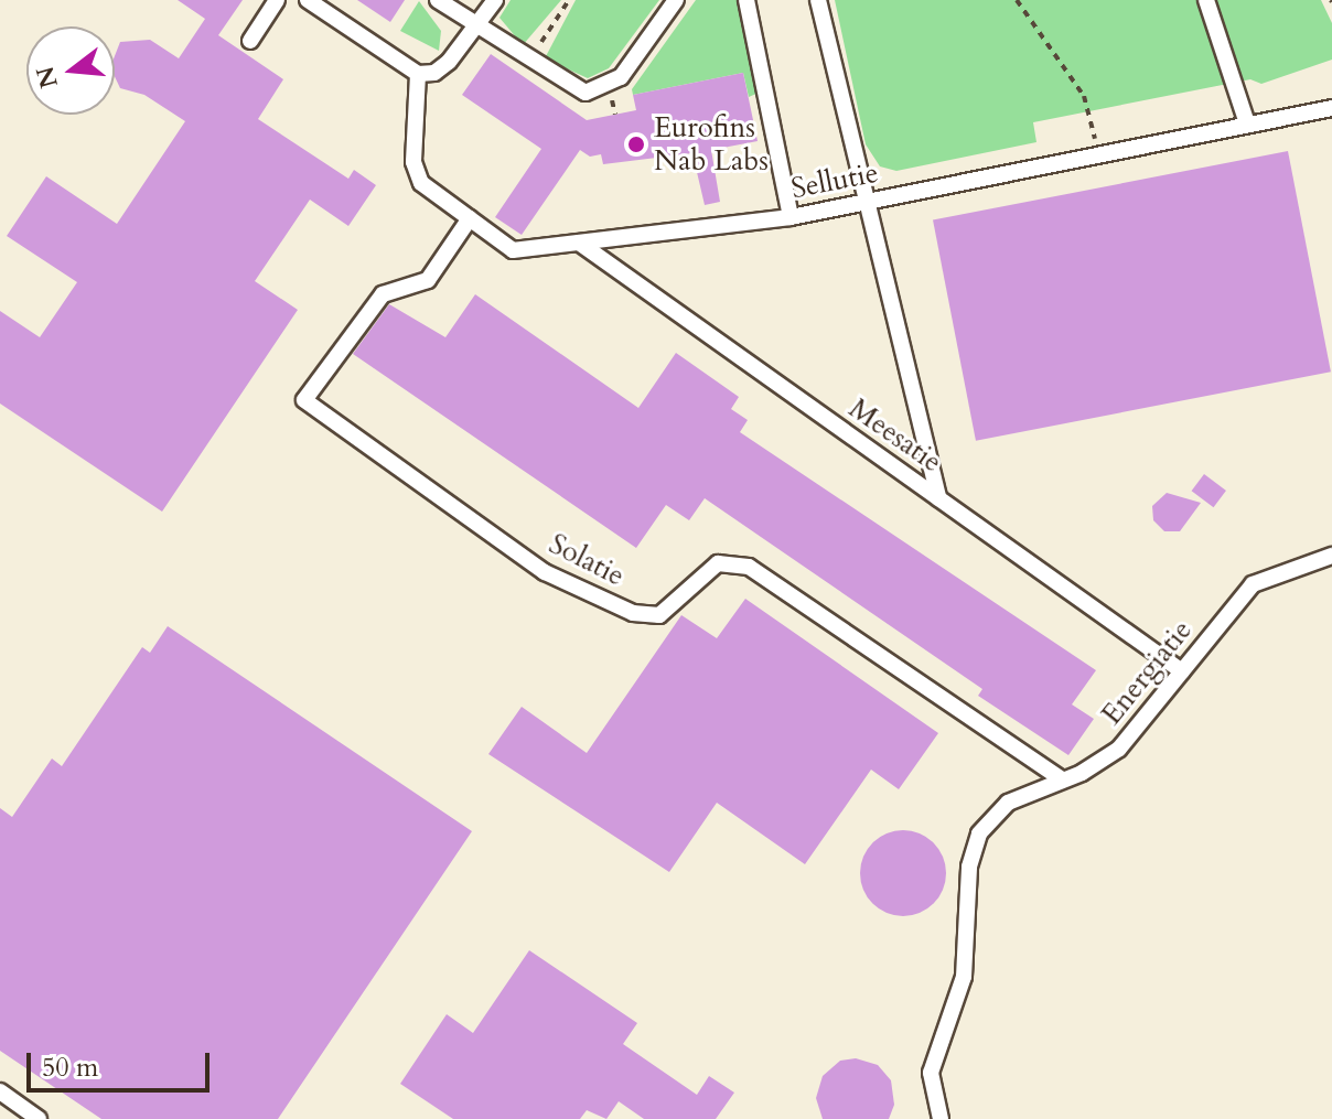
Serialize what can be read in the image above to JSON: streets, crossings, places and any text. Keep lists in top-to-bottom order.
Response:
{
  "streets": {
    "lane": [
      "Sellutie",
      "Meesatie",
      "Solatie",
      "Energiatie"
    ]
  },
  "crossings": [
    ["Sellutie", "Meesatie"],
    ["Sellutie", "Solatie"],
    ["Meesatie", "Energiatie"],
    ["Solatie", "Energiatie"]
  ],
  "places": ["Eurofins Nab Labs"],
  "scale_bar": "50 m",
  "north": "left"
}
